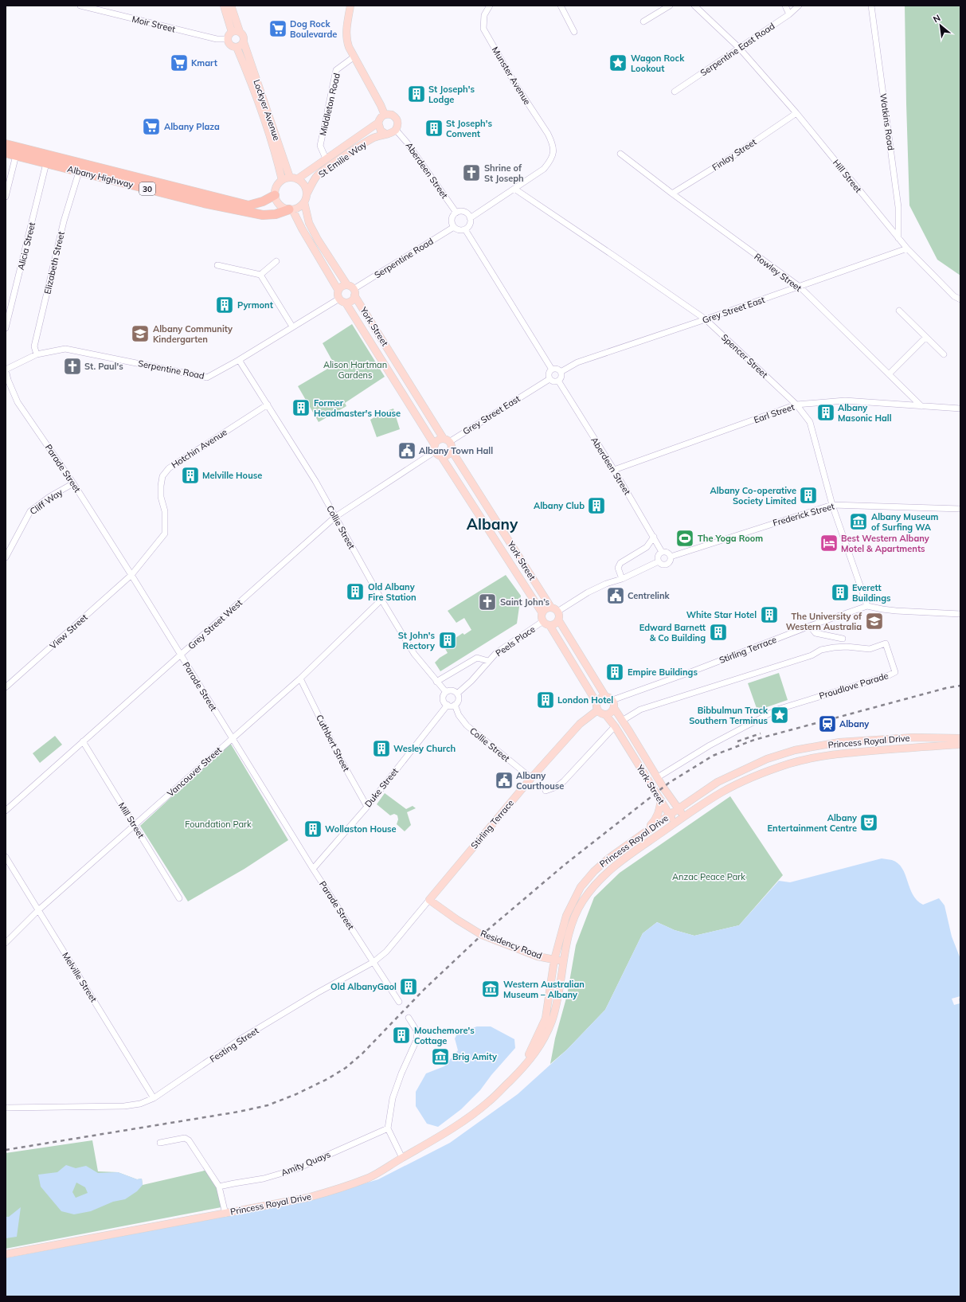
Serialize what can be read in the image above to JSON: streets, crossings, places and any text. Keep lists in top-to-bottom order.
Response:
{
  "streets": {
    "highway": ["Albany Highway", "30"],
    "main road": [
      "Lockyer Avenue",
      "St Emilie Way",
      "York Street",
      "Stirling Terrace",
      "Princess Royal Drive",
      "Residency Road"
    ],
    "street": [
      "Moir Street",
      "Serpentine East Road",
      "Munster Avenue",
      "Middleton Road",
      "Watkins Road",
      "Finlay Street",
      "Aberdeen Street",
      "Hill Street",
      "Alicia Street",
      "Serpentine Road",
      "Elizabeth Street",
      "Rowley Street",
      "Grey Street East",
      "Spencer Street",
      "Earl Street",
      "Hotchin Avenue",
      "Parade Street",
      "Cliff Way",
      "Frederick Street",
      "Collie Street",
      "Grey Street West",
      "View Street",
      "Peels Place",
      "Proudlove Parade",
      "Cuthbert Street",
      "Vancouver Street",
      "Duke Street",
      "Mill Street",
      "Melville Street",
      "Festing Street",
      "Amity Quays"
    ]
  },
  "crossings": [
    ["Moir Street", "Lockyer Avenue"],
    ["Serpentine East Road", "Hill Street"],
    ["Munster Avenue", "Spencer Street"],
    ["Middleton Road", "St Emilie Way"],
    ["Lockyer Avenue", "St Emilie Way"],
    ["Lockyer Avenue", "Albany Highway"],
    ["Lockyer Avenue", "York Street"],
    ["Watkins Road", "Hill Street"],
    ["Finlay Street", "Hill Street"],
    ["Finlay Street", "Rowley Street"],
    ["St Emilie Way", "Aberdeen Street"],
    ["St Emilie Way", "Albany Highway"],
    ["St Emilie Way", "York Street"],
    ["Aberdeen Street", "Serpentine Road"],
    ["Aberdeen Street", "Grey Street East"],
    ["Aberdeen Street", "Earl Street"],
    ["Aberdeen Street", "Frederick Street"],
    ["Hill Street", "Grey Street East"],
    ["Albany Highway", "Alicia Street"],
    ["Albany Highway", "Elizabeth Street"],
    ["Albany Highway", "York Street"],
    ["Serpentine Road", "Elizabeth Street"],
    ["Serpentine Road", "York Street"],
    ["Serpentine Road", "Parade Street"],
    ["Serpentine Road", "Collie Street"],
    ["Rowley Street", "Grey Street East"],
    ["Rowley Street", "Earl Street"],
    ["Grey Street East", "York Street"],
    ["Grey Street East", "Spencer Street"],
    ["York Street", "Grey Street West"],
    ["York Street", "Peels Place"],
    ["York Street", "Stirling Terrace"],
    ["York Street", "Proudlove Parade"],
    ["York Street", "Princess Royal Drive"],
    ["Spencer Street", "Earl Street"],
    ["Spencer Street", "Frederick Street"],
    ["Spencer Street", "Stirling Terrace"],
    ["Hotchin Avenue", "Parade Street"],
    ["Hotchin Avenue", "Collie Street"],
    ["Hotchin Avenue", "View Street"],
    ["Parade Street", "Cliff Way"],
    ["Parade Street", "Grey Street West"],
    ["Parade Street", "View Street"],
    ["Parade Street", "Vancouver Street"],
    ["Parade Street", "Duke Street"],
    ["Parade Street", "Festing Street"],
    ["Collie Street", "Grey Street West"],
    ["Collie Street", "Peels Place"],
    ["Collie Street", "Stirling Terrace"],
    ["Collie Street", "Vancouver Street"],
    ["Collie Street", "Duke Street"],
    ["Grey Street West", "Mill Street"],
    ["Peels Place", "Duke Street"],
    ["Stirling Terrace", "Residency Road"],
    ["Stirling Terrace", "Festing Street"],
    ["Princess Royal Drive", "Residency Road"],
    ["Cuthbert Street", "Vancouver Street"],
    ["Cuthbert Street", "Duke Street"],
    ["Vancouver Street", "Mill Street"],
    ["Vancouver Street", "Melville Street"],
    ["Residency Road", "Festing Street"],
    ["Melville Street", "Festing Street"]
  ],
  "districts": ["Albany"],
  "parks": ["Alison Hartman Gardens", "Foundation Park", "Anzac Peace Park"],
  "places": {
    "supermarket": ["Dog Rock Boulevarde", "Kmart", "Albany Plaza"],
    "place": ["Wagon Rock Lookout", "Bibbulmun Track Southern Terminus"],
    "building": [
      "St Joseph's Lodge",
      "St Joseph's Convent",
      "Pyrmont",
      "Former Headmaster's House",
      "Albany Masonic Hall",
      "Melville House",
      "Albany Co-operative Society Limited",
      "Albany Club",
      "Old Albany Fire Station",
      "Everett Buildings",
      "White Star Hotel",
      "Edward Barnett & Co Building",
      "St John's Rectory",
      "Empire Buildings",
      "London Hotel",
      "Wesley Church",
      "Wollaston House",
      "Old AlbanyGaol",
      "Mouchemore's Cottage"
    ],
    "church": ["Shrine of St Joseph", "St. Paul's", "Saint John’s"],
    "school or university": ["Albany Community Kindergarten", "The University of Western Australia"],
    "public building": ["Albany Town Hall", "Centrelink", "Albany Courthouse"],
    "museum": ["Albany Museum of Surfing WA", "Western Australian Museum – Albany", "Brig Amity"],
    "sports": ["The Yoga Room"],
    "hotel": ["Best Western Albany Motel & Apartments"],
    "station": ["Albany"],
    "theatre": ["Albany Entertainment Centre"]
  },
  "north": "top left"
}
